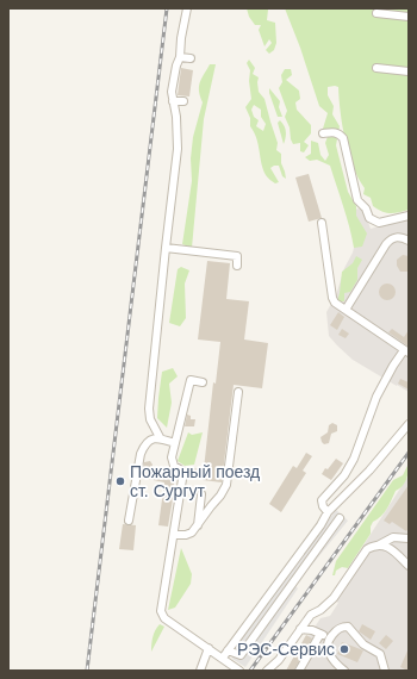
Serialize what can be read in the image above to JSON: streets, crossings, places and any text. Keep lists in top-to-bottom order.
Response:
{
  "places": ["Пожарный поезд ст. Сургут", "РЭС-Сервис"]
}
